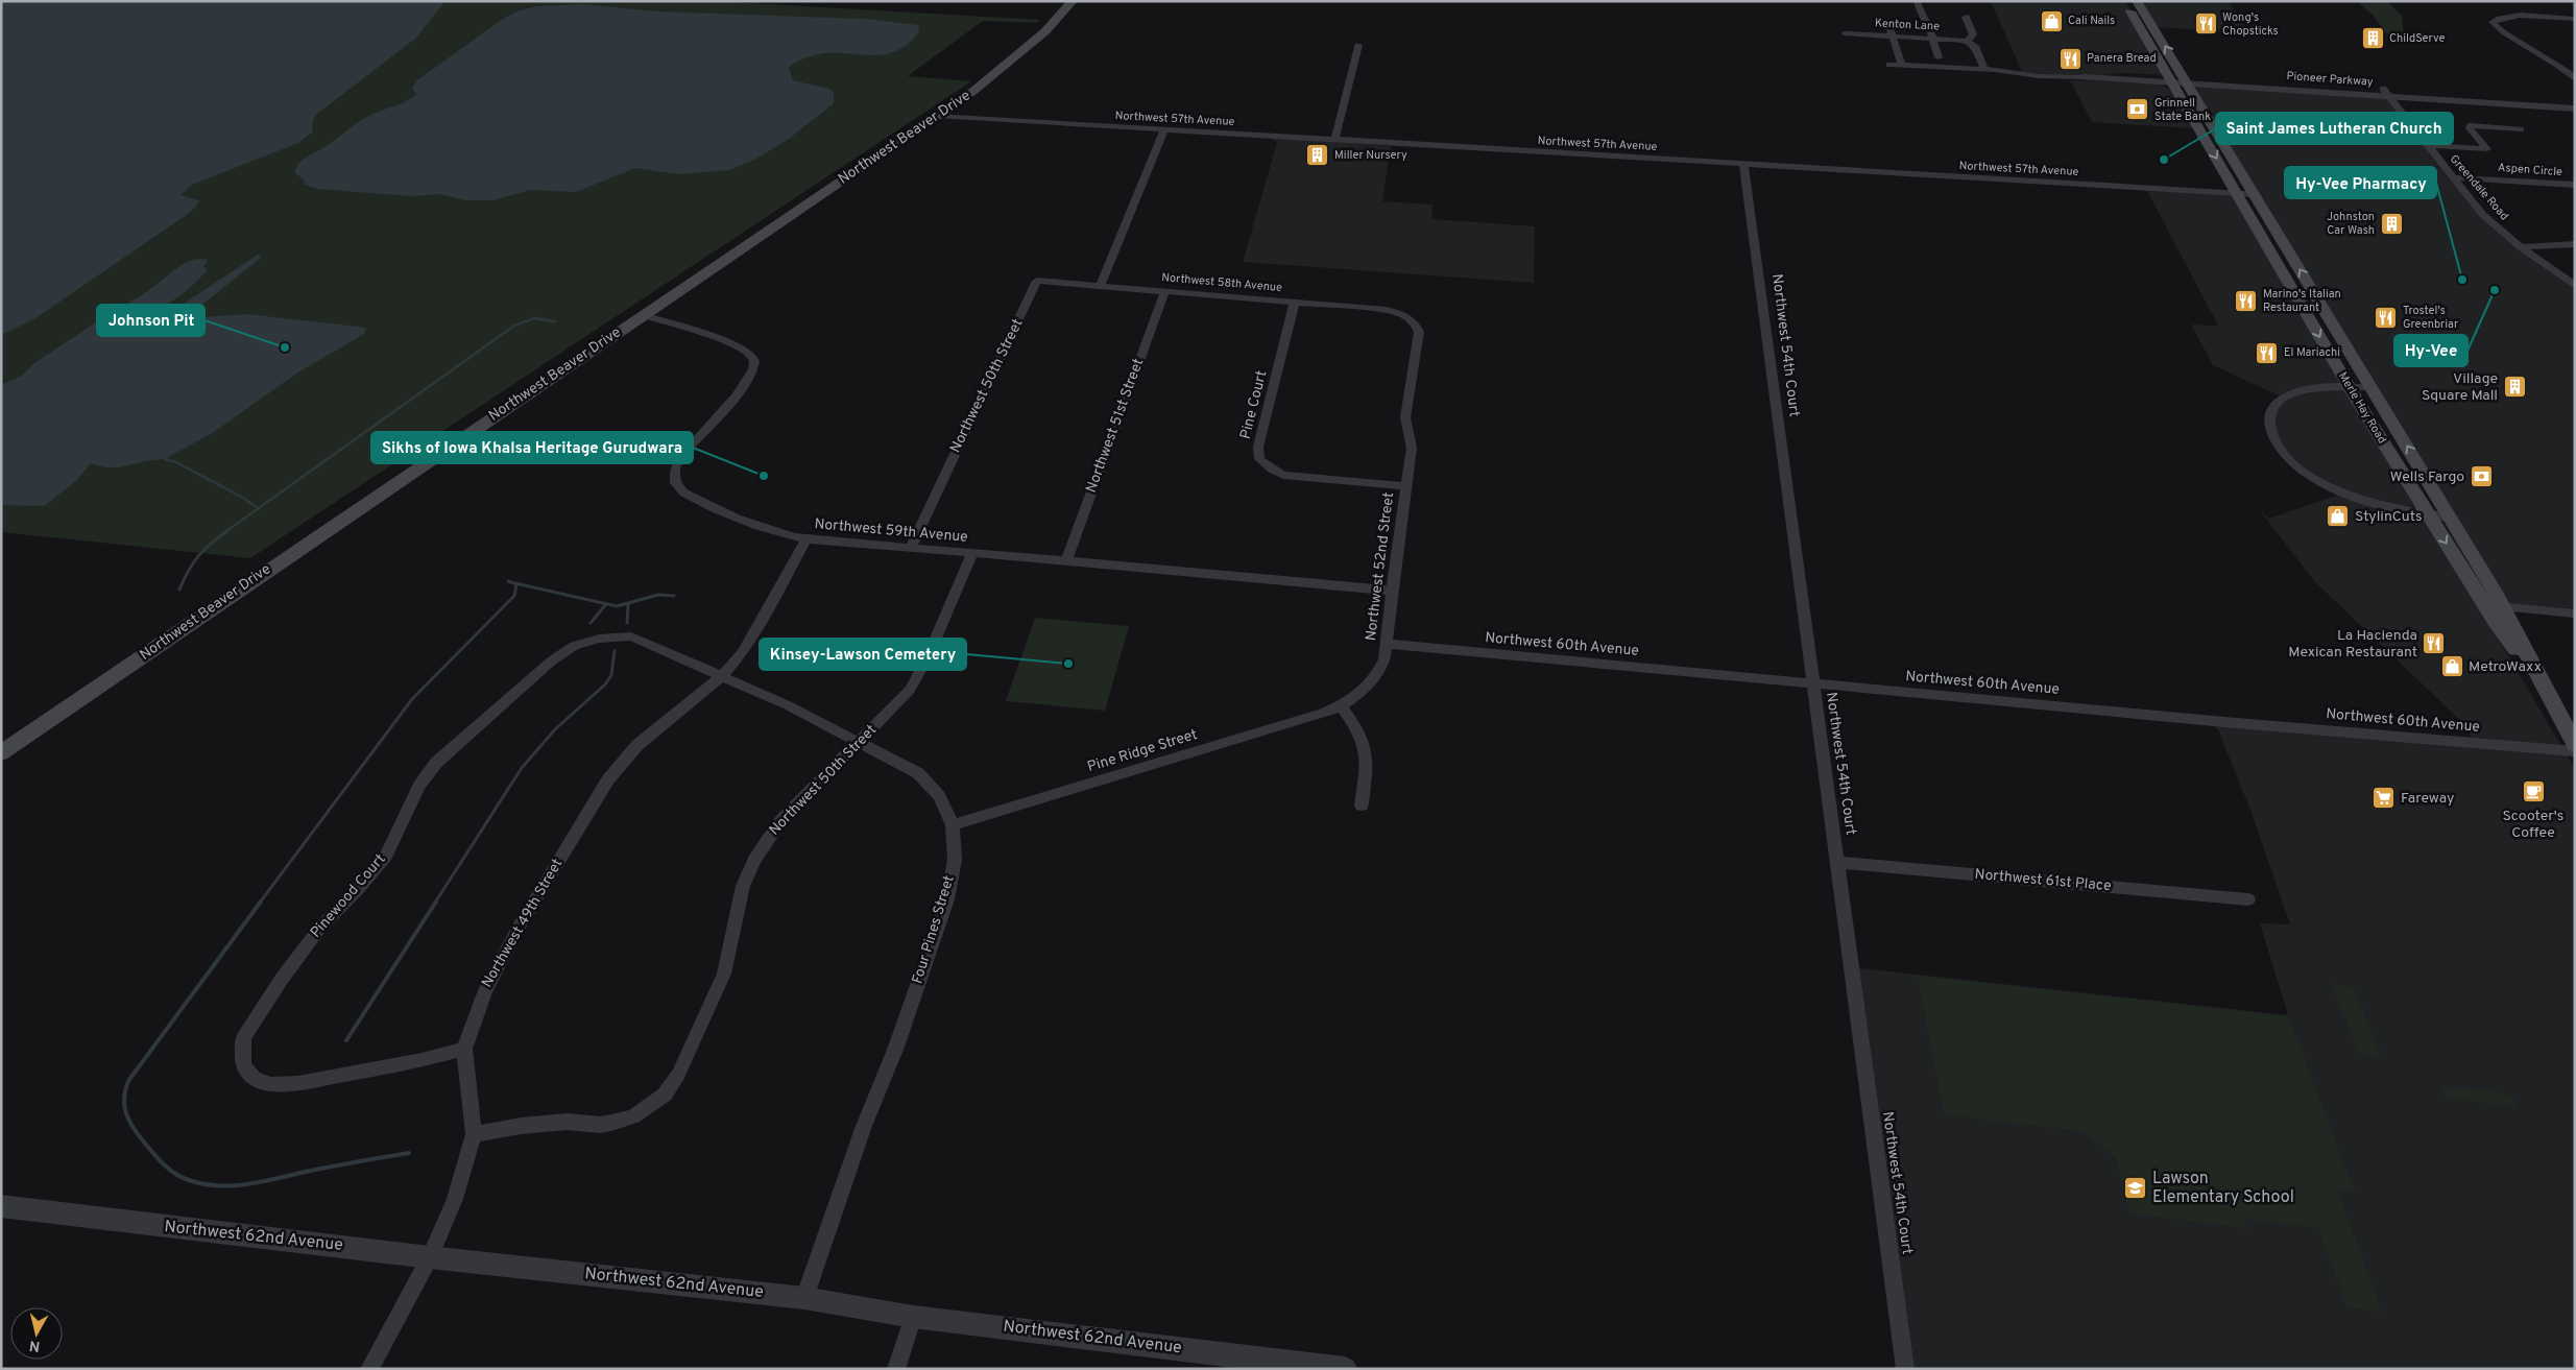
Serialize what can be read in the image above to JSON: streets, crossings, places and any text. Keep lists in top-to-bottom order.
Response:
{
  "streets": {
    "main road": ["Northwest Beaver Drive", "Merle Hay Road"],
    "street": [
      "Kenton Lane",
      "Pioneer Parkway",
      "Northwest 57th Avenue",
      "Aspen Circle",
      "Greendale Road",
      "Northwest 58th Avenue",
      "Northwest 54th Court",
      "Northwest 50th Street",
      "Pine Court",
      "Northwest 51st Street",
      "Northwest 59th Avenue",
      "Northwest 52nd Street",
      "Northwest 60th Avenue",
      "Pine Ridge Street",
      "Northwest 61st Place",
      "Pinewood Court",
      "Northwest 49th Street",
      "Four Pines Street",
      "Northwest 62nd Avenue"
    ]
  },
  "crossings": [
    ["Pioneer Parkway", "Greendale Road"],
    ["Pioneer Parkway", "Merle Hay Road"],
    ["Northwest 57th Avenue", "Northwest Beaver Drive"],
    ["Northwest 57th Avenue", "Northwest 54th Court"],
    ["Northwest 57th Avenue", "Merle Hay Road"],
    ["Northwest Beaver Drive", "Northwest 59th Avenue"],
    ["Aspen Circle", "Greendale Road"],
    ["Northwest 58th Avenue", "Northwest 50th Street"],
    ["Northwest 58th Avenue", "Pine Court"],
    ["Northwest 58th Avenue", "Northwest 51st Street"],
    ["Northwest 58th Avenue", "Northwest 52nd Street"],
    ["Northwest 54th Court", "Northwest 60th Avenue"],
    ["Northwest 54th Court", "Northwest 61st Place"],
    ["Northwest 50th Street", "Northwest 59th Avenue"],
    ["Northwest 50th Street", "Northwest 49th Street"],
    ["Northwest 50th Street", "Four Pines Street"],
    ["Pine Court", "Northwest 52nd Street"],
    ["Northwest 51st Street", "Northwest 59th Avenue"],
    ["Northwest 59th Avenue", "Northwest 52nd Street"],
    ["Northwest 59th Avenue", "Northwest 49th Street"],
    ["Northwest 52nd Street", "Northwest 60th Avenue"],
    ["Northwest 52nd Street", "Pine Ridge Street"],
    ["Pine Ridge Street", "Four Pines Street"],
    ["Pinewood Court", "Northwest 49th Street"],
    ["Pinewood Court", "Four Pines Street"],
    ["Northwest 49th Street", "Four Pines Street"],
    ["Northwest 49th Street", "Northwest 62nd Avenue"],
    ["Four Pines Street", "Northwest 62nd Avenue"]
  ],
  "places": {
    "shop": ["Cali Nails", "StylinCuts", "MetroWaxx"],
    "restaurant": [
      "Wong's Chopsticks",
      "Panera Bread",
      "Marino's Italian Restaurant",
      "Trostel's Greenbriar",
      "El Mariachi",
      "La Hacienda Mexican Restaurant"
    ],
    "building": [
      "ChildServe",
      "Miller Nursery",
      "Johnston Car Wash",
      "Village Square Mall"
    ],
    "bank": ["Grinnell State Bank", "Wells Fargo"],
    "other": [
      "Saint James Lutheran Church",
      "Hy-Vee Pharmacy",
      "Hy-Vee",
      "Johnson Pit",
      "Sikhs of Iowa Khalsa Heritage Gurudwara",
      "Kinsey-Lawson Cemetery"
    ],
    "cafe": ["Scooter's Coffee"],
    "supermarket": ["Fareway"],
    "school or university": ["Lawson Elementary School"]
  },
  "north": "bottom"
}
